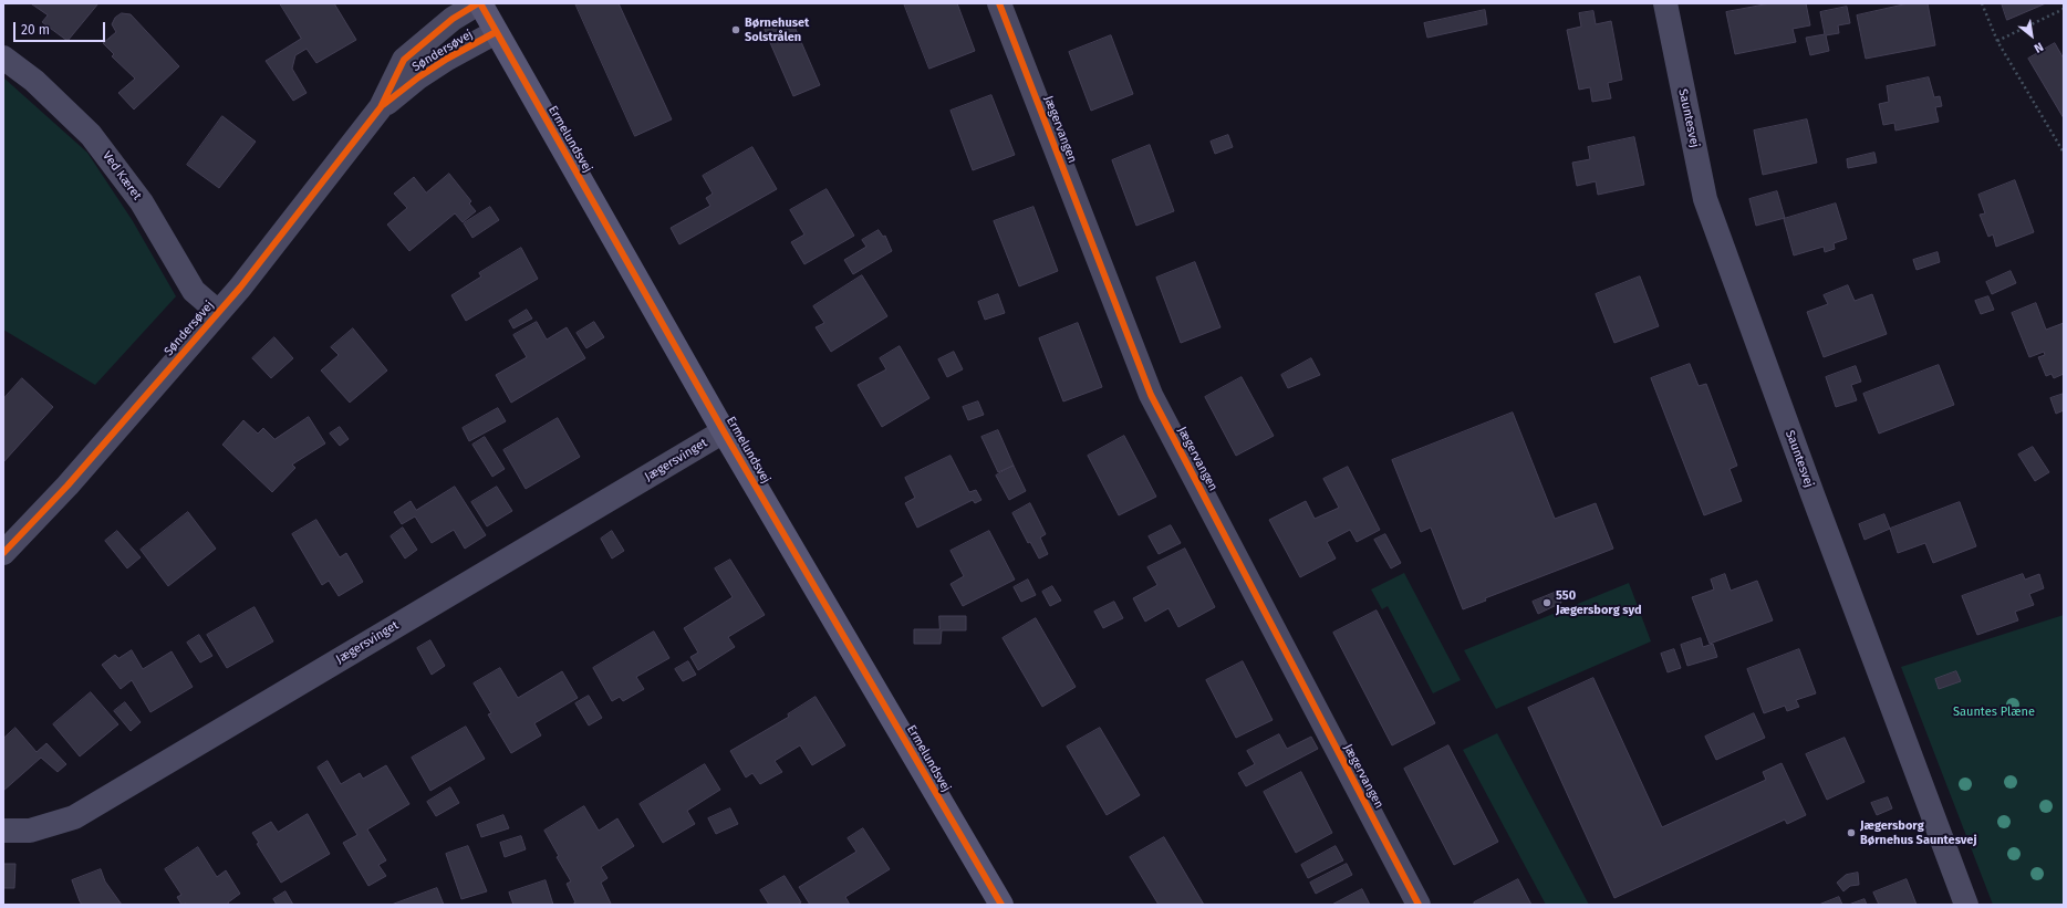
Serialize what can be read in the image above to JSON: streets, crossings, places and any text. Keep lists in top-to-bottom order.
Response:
{
  "streets": {
    "street": [
      "Søndersøvej",
      "Sauntesvej",
      "Jægervangen",
      "Ermelundsvej",
      "Ved Kæret",
      "Jægersvinget"
    ]
  },
  "crossings": [
    ["Søndersøvej", "Ermelundsvej"],
    ["Søndersøvej", "Ved Kæret"],
    ["Ermelundsvej", "Jægersvinget"]
  ],
  "parks": ["Sauntes Plæne"],
  "places": ["Børnehuset Solstrålen", "550 Jægersborg syd", "Jægersborg Børnehus Sauntesvej"],
  "scale_bar": "20 m",
  "north": "bottom right"
}
